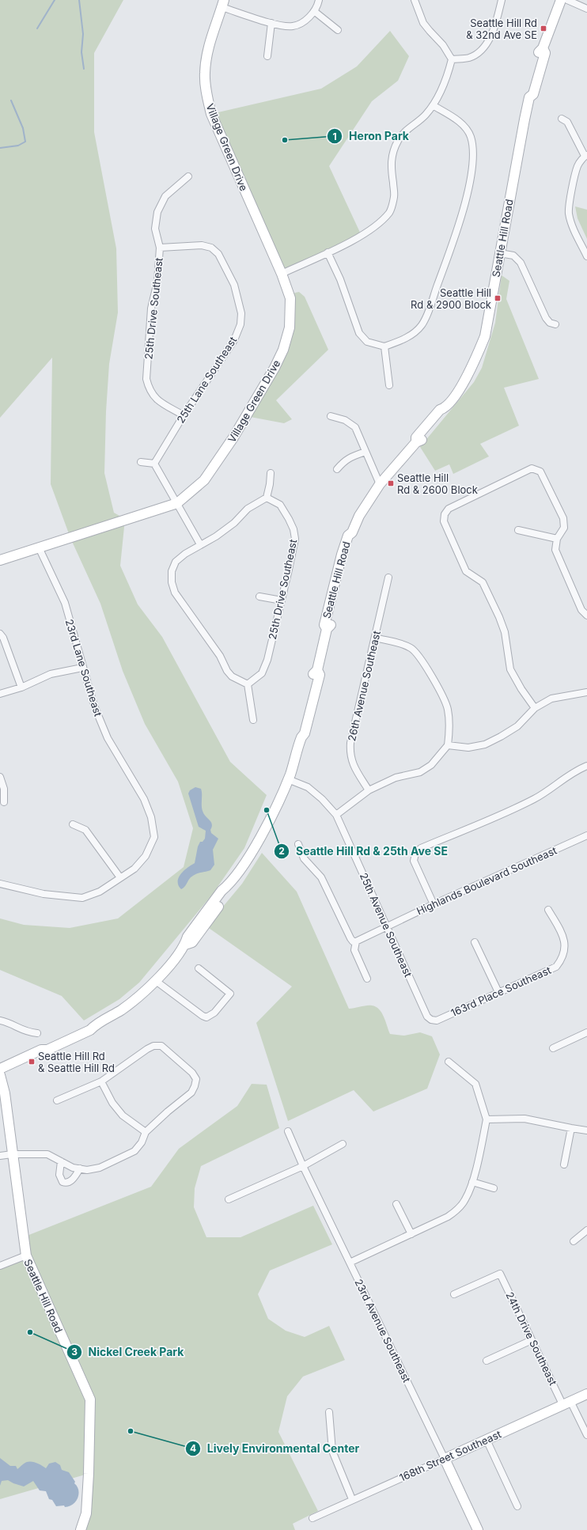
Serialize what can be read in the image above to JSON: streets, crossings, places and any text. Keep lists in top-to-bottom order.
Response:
{
  "streets": {
    "street": [
      "Village Green Drive",
      "Seattle Hill Road",
      "25th Drive Southeast",
      "25th Lane Southeast",
      "23rd Lane Southeast",
      "26th Avenue Southeast",
      "Highlands Boulevard Southeast",
      "25th Avenue Southeast",
      "163rd Place Southeast",
      "23rd Avenue Southeast",
      "24th Drive Southeast",
      "168th Street Southeast"
    ]
  },
  "crossings": [
    ["Village Green Drive", "23rd Lane Southeast"],
    ["Seattle Hill Road", "25th Avenue Southeast"],
    ["25th Drive Southeast", "25th Lane Southeast"],
    ["Highlands Boulevard Southeast", "25th Avenue Southeast"],
    ["25th Avenue Southeast", "163rd Place Southeast"],
    ["23rd Avenue Southeast", "168th Street Southeast"],
    ["24th Drive Southeast", "168th Street Southeast"]
  ],
  "places": {
    "transit": [
      "Seattle Hill Rd & 32nd Ave SE",
      "Seattle Hill Rd & 2900 Block",
      "Seattle Hill Rd & 2600 Block",
      "Seattle Hill Rd & Seattle Hill Rd"
    ],
    "other": [
      "Heron Park",
      "Seattle Hill Rd & 25th Ave SE",
      "Nickel Creek Park",
      "Lively Environmental Center"
    ]
  }
}
